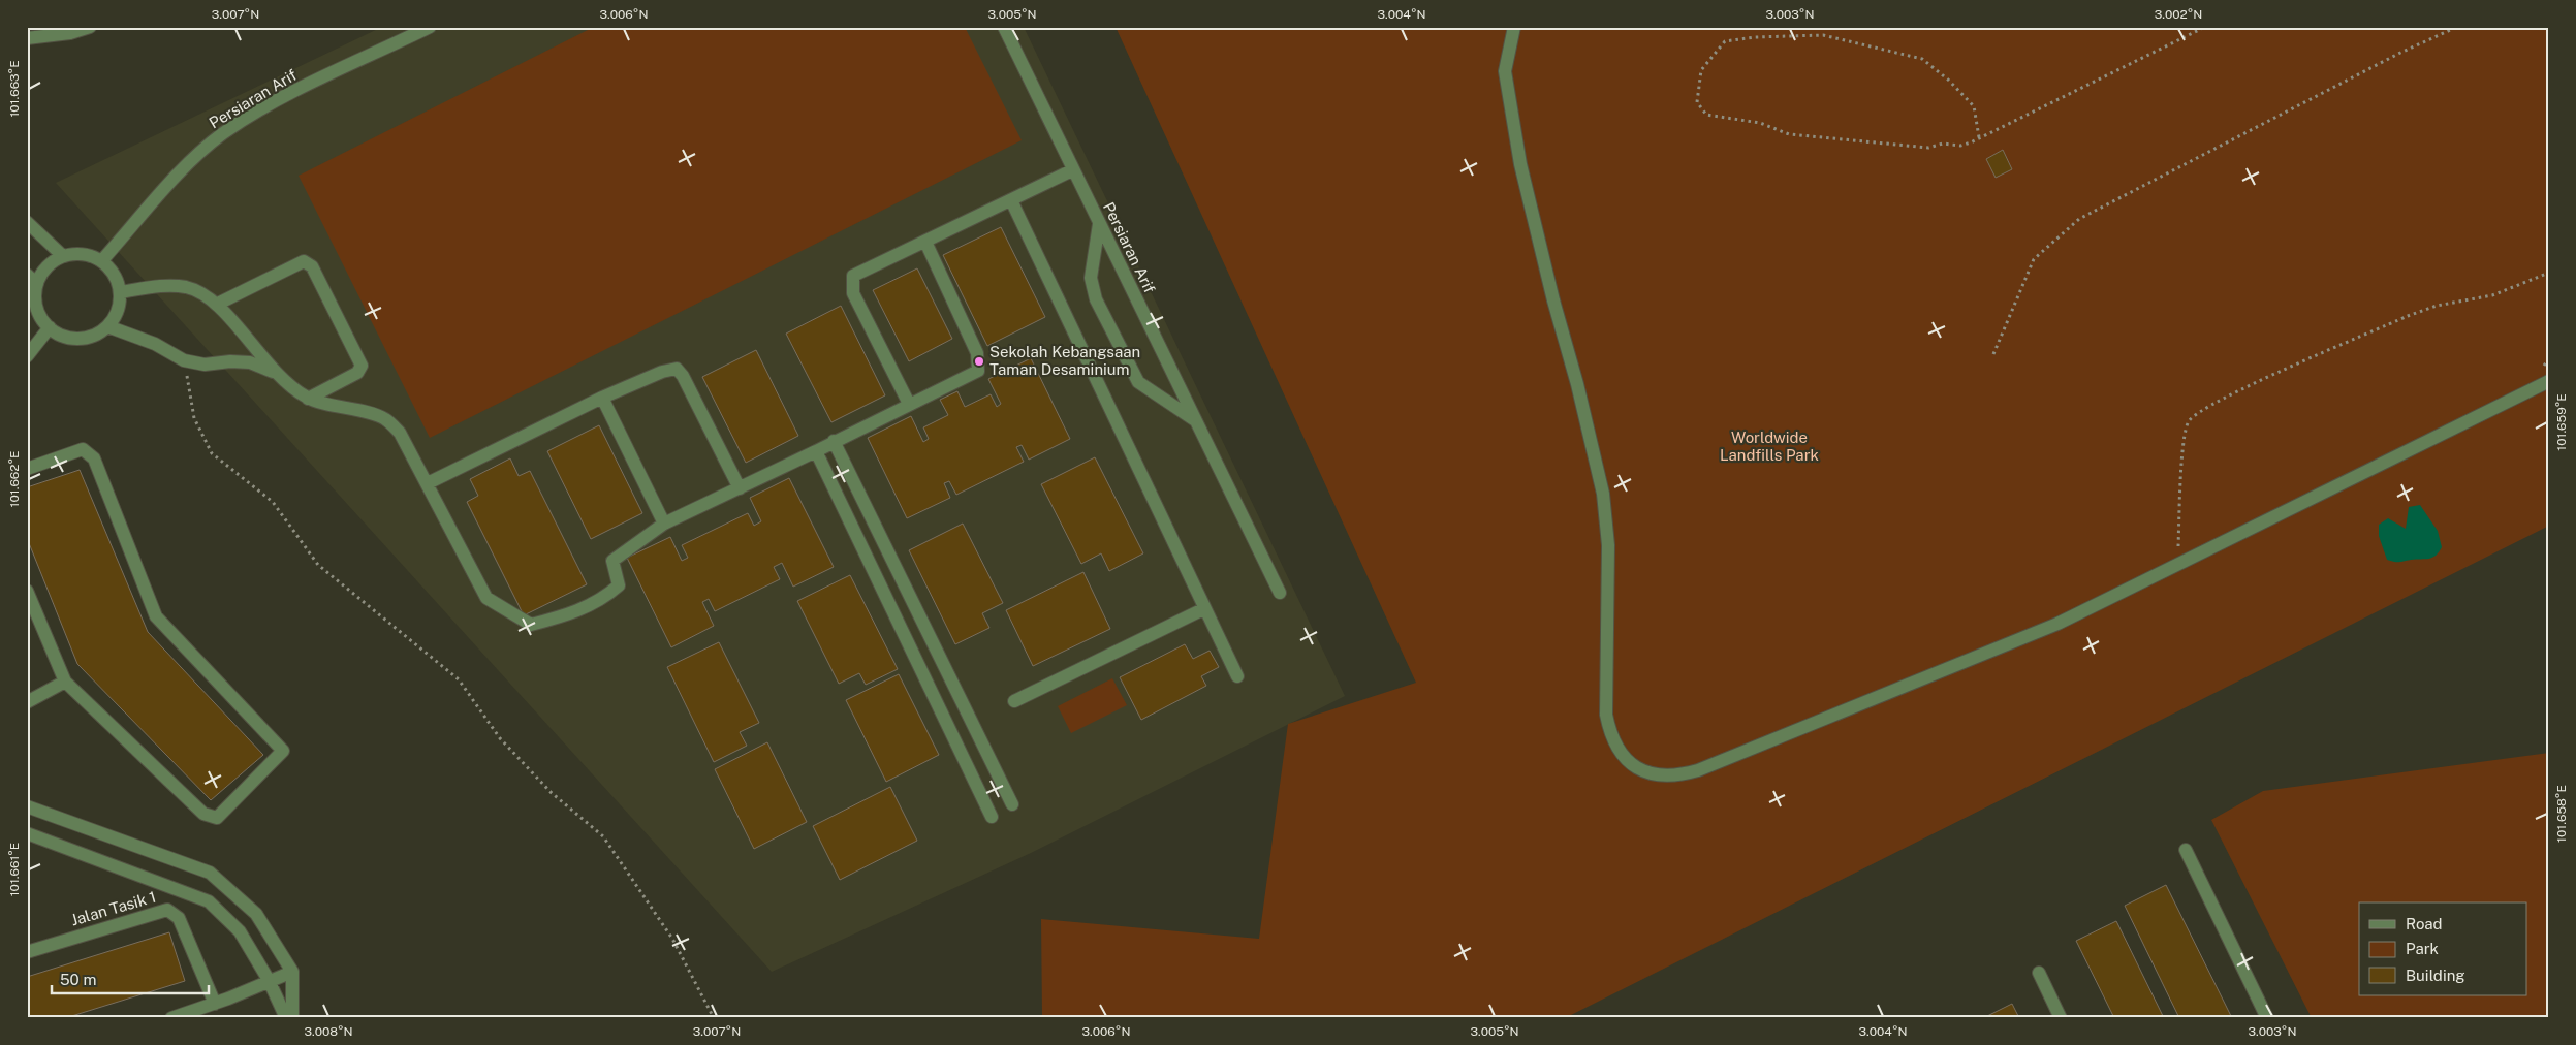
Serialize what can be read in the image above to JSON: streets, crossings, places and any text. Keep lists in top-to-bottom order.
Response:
{
  "streets": {
    "street": ["Persiaran Arif", "Jalan Tasik 1"]
  },
  "parks": ["Worldwide Landfills Park"],
  "places": ["Sekolah Kebangsaan Taman Desaminium"],
  "legend": ["Road", "Park", "Building"],
  "scale_bar": "50 m",
  "coordinates": [
    "3.007°N",
    "3.006°N",
    "3.005°N",
    "3.004°N",
    "3.003°N",
    "3.002°N",
    "101.663°E",
    "101.659°E",
    "101.662°E",
    "101.658°E",
    "101.661°E",
    "3.008°N"
  ]
}
